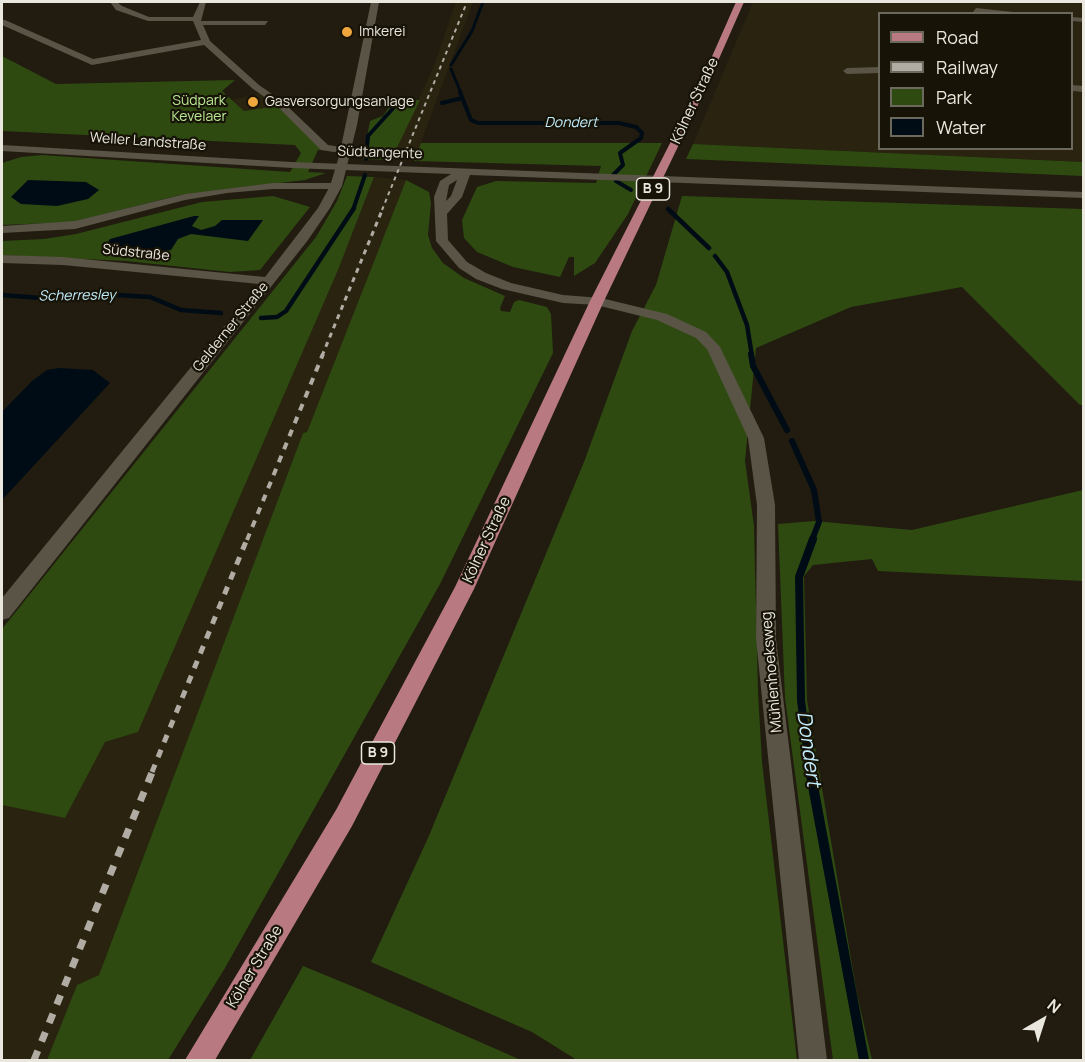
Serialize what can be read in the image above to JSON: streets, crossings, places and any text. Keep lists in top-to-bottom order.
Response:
{
  "streets": {
    "main road": ["Kölner Straße", "B 9"],
    "street": [
      "Weller Landstraße",
      "Südtangente",
      "Südstraße",
      "Gelderner Straße",
      "Mühlenhoeksweg"
    ]
  },
  "crossings": [
    ["Kölner Straße", "Mühlenhoeksweg"],
    ["Weller Landstraße", "Südtangente"],
    ["Südstraße", "Gelderner Straße"]
  ],
  "water": ["Dondert", "Scherresley"],
  "parks": ["Südpark Kevelaer"],
  "places": ["Imkerei", "Gasversorgungsanlage"],
  "legend": [
    "Road",
    "Railway",
    "Park",
    "Water"
  ],
  "north": "top right"
}
